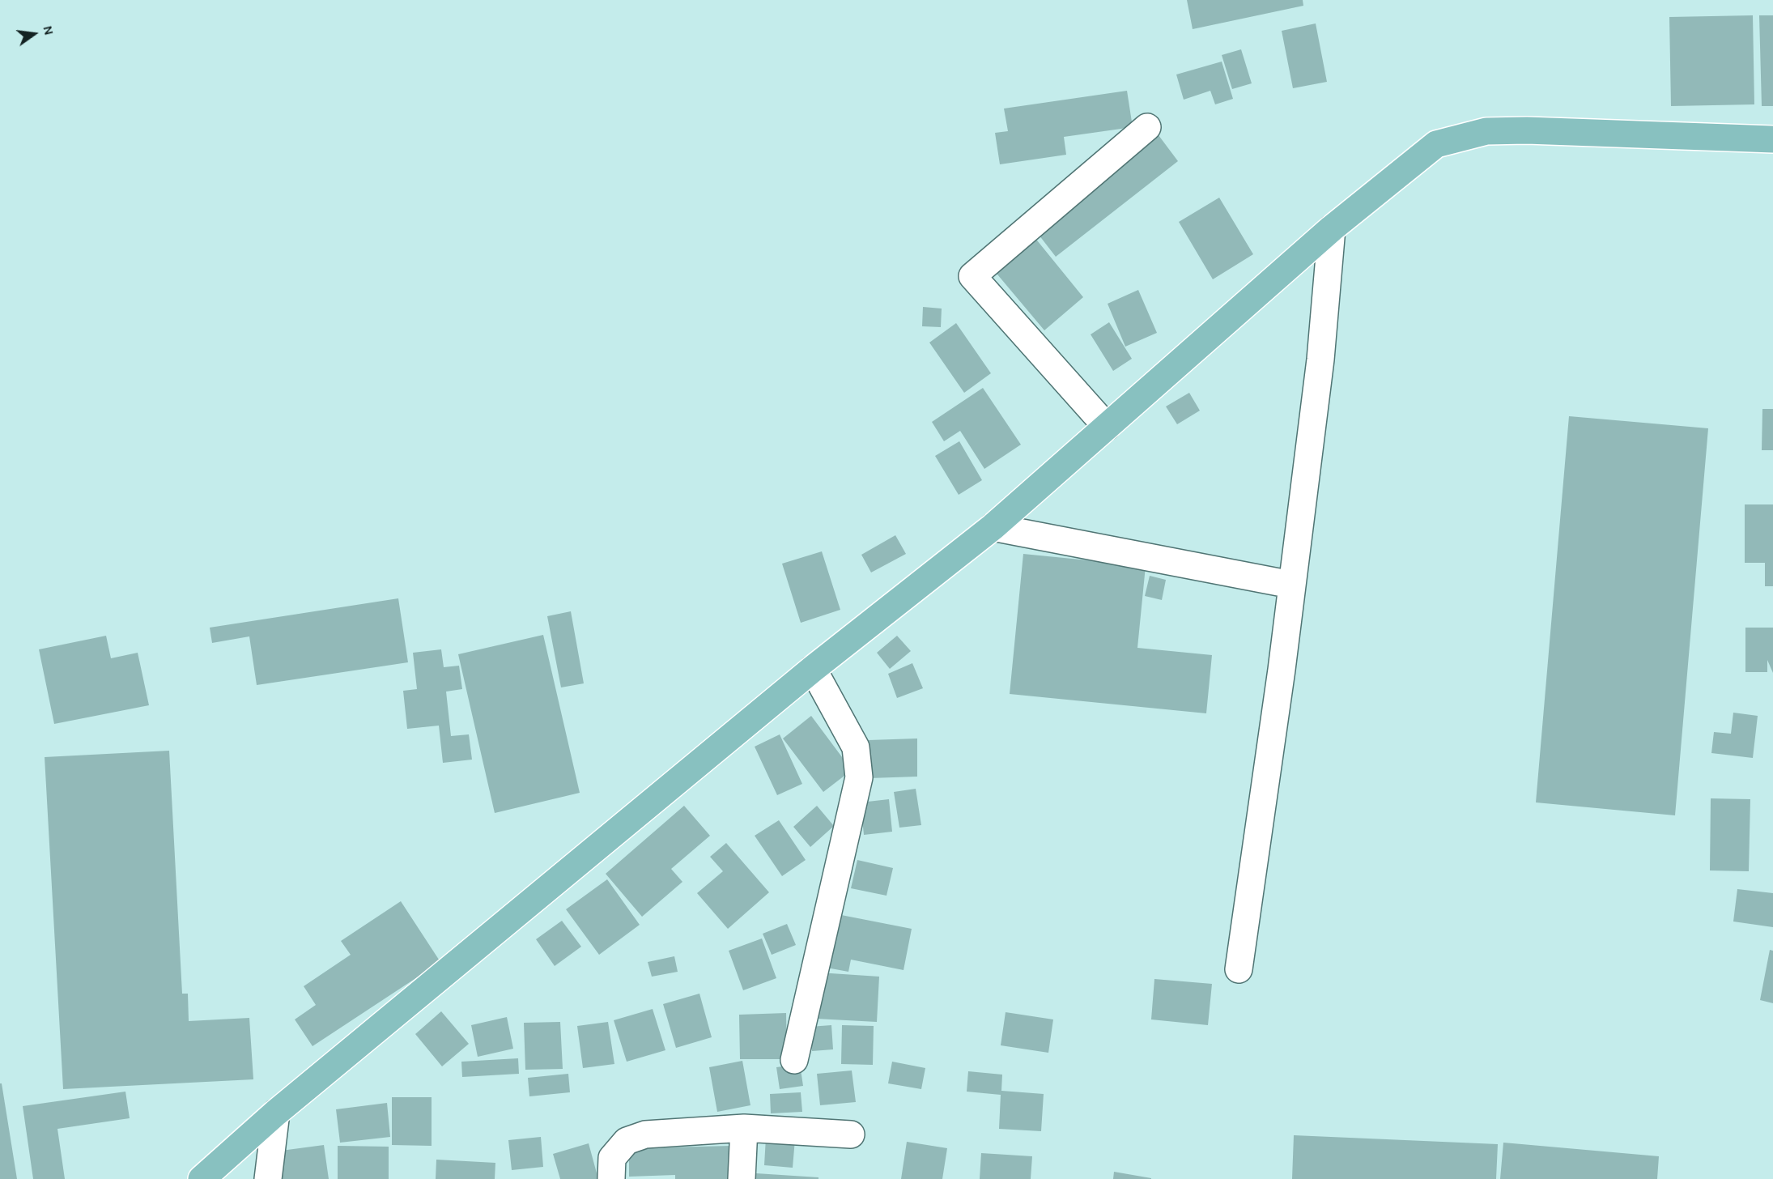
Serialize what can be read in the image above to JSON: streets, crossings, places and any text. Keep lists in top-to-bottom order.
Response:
{
  "north": "right"
}
